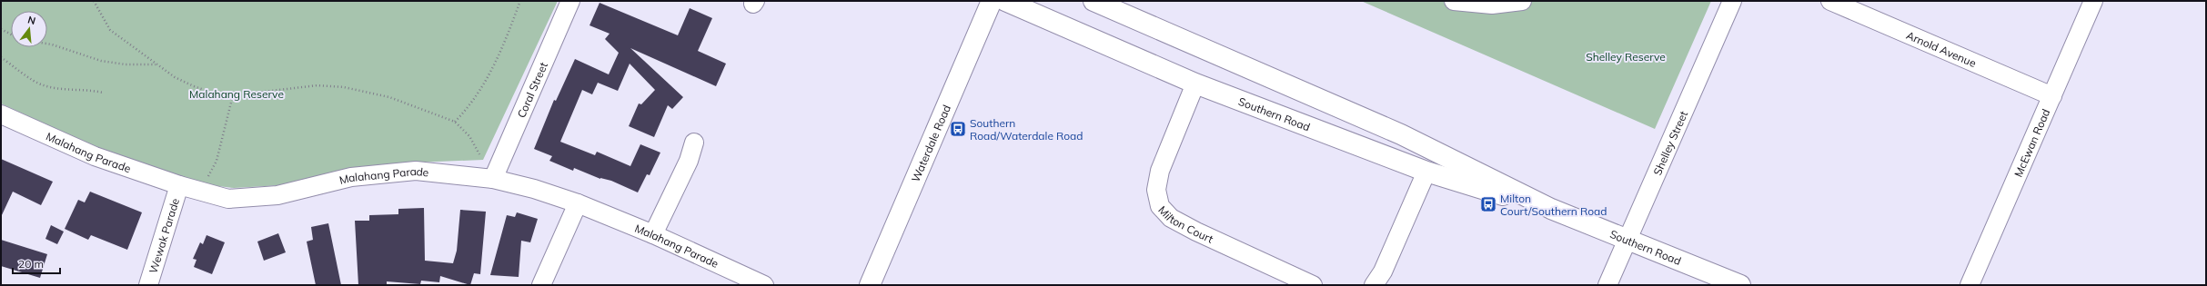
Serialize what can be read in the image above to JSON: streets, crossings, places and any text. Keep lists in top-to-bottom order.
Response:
{
  "streets": {
    "main road": ["Southern Road", "Waterdale Road"],
    "street": [
      "Arnold Avenue",
      "Coral Street",
      "Shelley Street",
      "McEwan Road",
      "Malahang Parade",
      "Milton Court",
      "Wewak Parade"
    ]
  },
  "crossings": [
    ["Arnold Avenue", "McEwan Road"],
    ["Coral Street", "Malahang Parade"],
    ["Southern Road", "Shelley Street"],
    ["Southern Road", "Milton Court"],
    ["Malahang Parade", "Wewak Parade"]
  ],
  "parks": ["Shelley Reserve", "Malahang Reserve"],
  "places": {
    "bus stop": ["Southern Road/Waterdale Road", "Milton Court/Southern Road"]
  },
  "scale_bar": "20 m",
  "north": "top"
}
